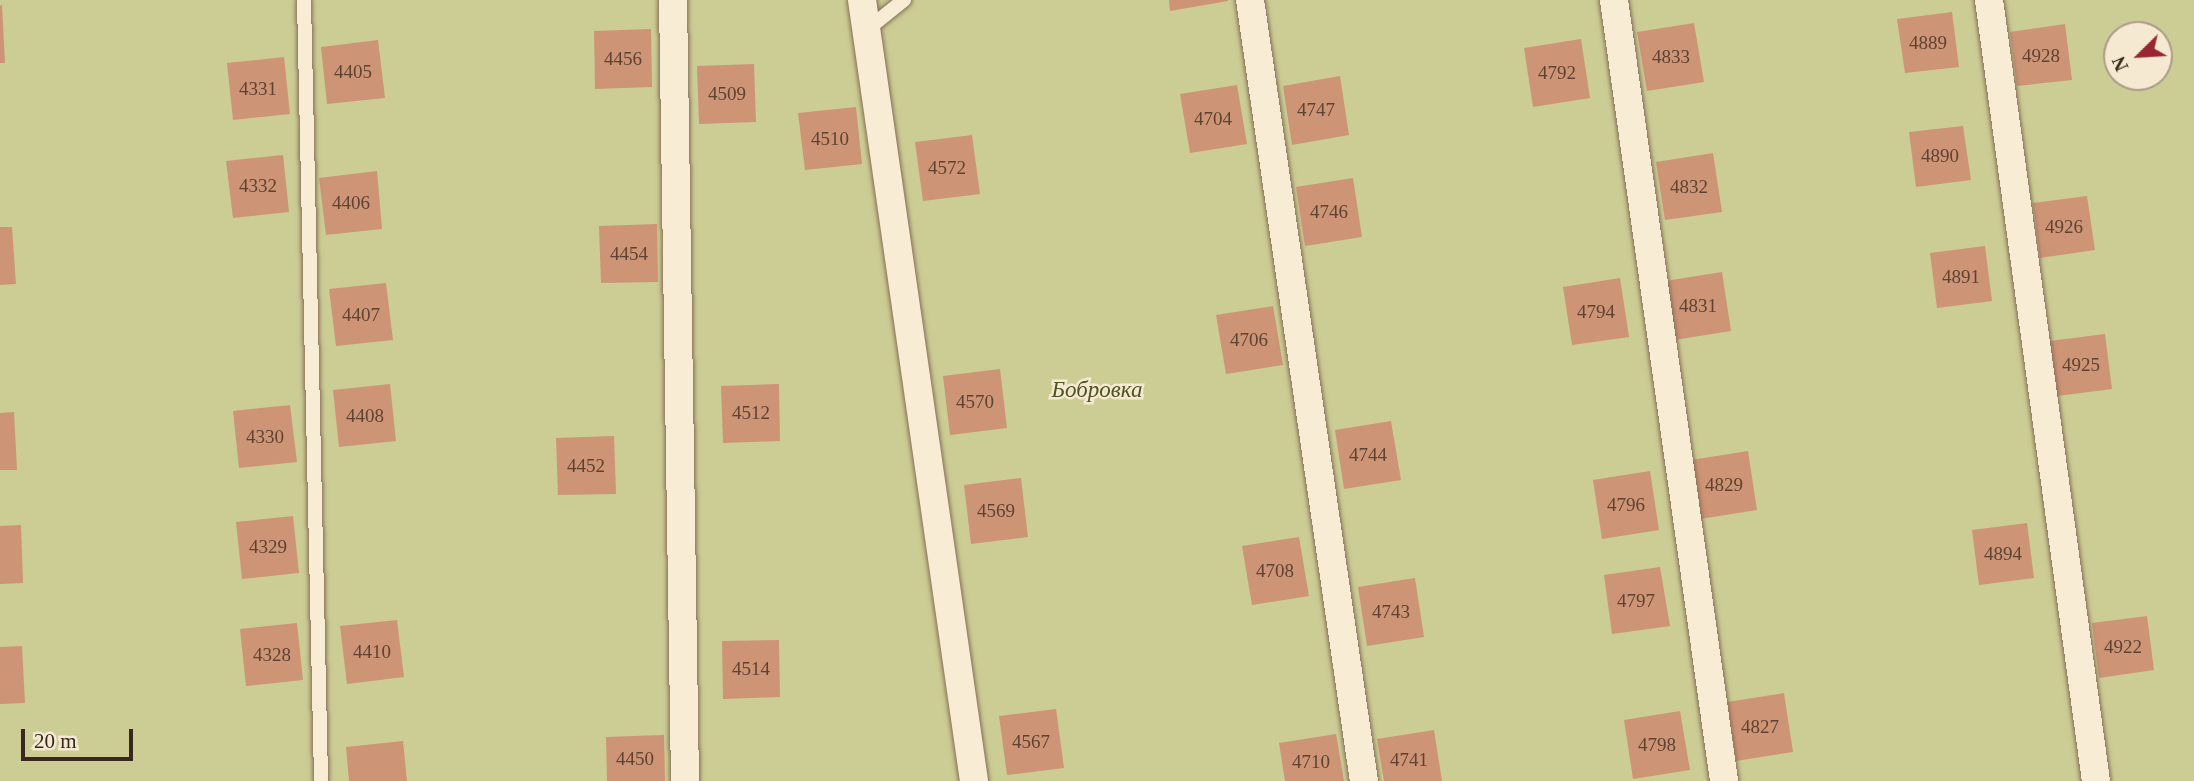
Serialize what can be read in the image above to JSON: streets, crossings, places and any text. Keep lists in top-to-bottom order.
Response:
{
  "parks": ["Бобровка"],
  "house_numbers": [
    "4889",
    "4928",
    "4833",
    "4456",
    "4405",
    "4792",
    "4331",
    "4509",
    "4747",
    "4704",
    "4510",
    "4890",
    "4572",
    "4332",
    "4832",
    "4406",
    "4746",
    "4926",
    "4454",
    "4891",
    "4831",
    "4794",
    "4407",
    "4706",
    "4925",
    "4570",
    "4512",
    "4408",
    "4330",
    "4744",
    "4452",
    "4829",
    "4796",
    "4569",
    "4329",
    "4894",
    "4708",
    "4797",
    "4743",
    "4922",
    "4410",
    "4328",
    "4514",
    "4827",
    "4567",
    "4798",
    "4450",
    "4741",
    "4710"
  ],
  "scale_bar": "20 m",
  "north": "bottom left"
}
